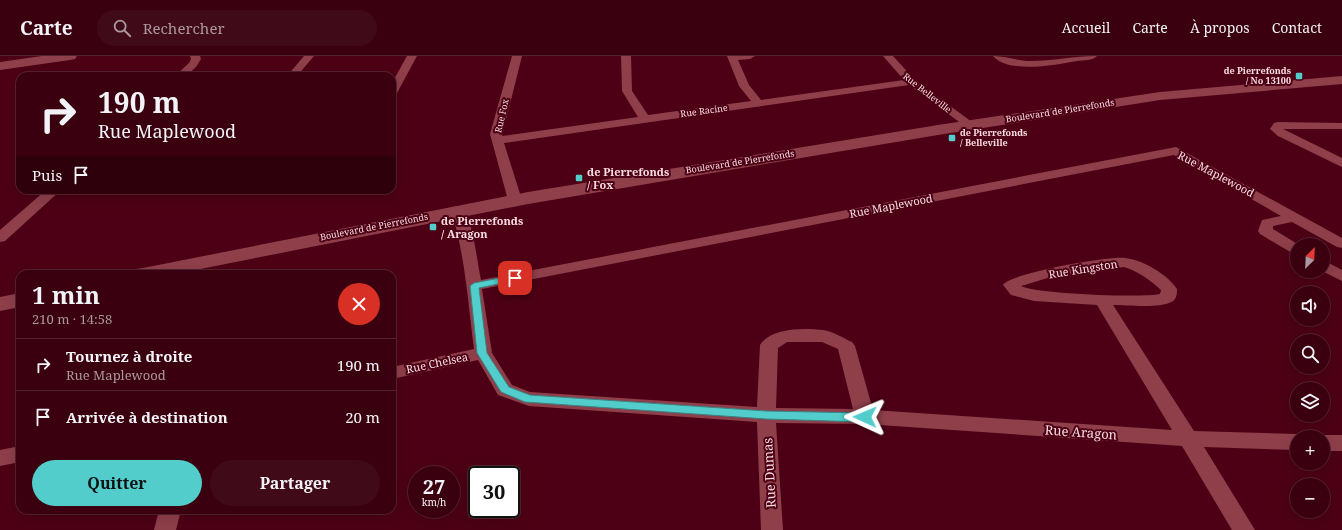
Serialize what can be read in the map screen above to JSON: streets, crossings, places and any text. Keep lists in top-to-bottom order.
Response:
{
  "streets": {
    "main road": ["Boulevard de Pierrefonds"],
    "street": [
      "Rue Belleville",
      "Rue Racine",
      "Rue Fox",
      "Rue Maplewood",
      "Rue Kingston",
      "Rue Chelsea",
      "Rue Aragon",
      "Rue Dumas"
    ]
  },
  "crossings": [
    ["Rue Belleville", "Rue Racine"],
    ["Rue Belleville", "Boulevard de Pierrefonds"],
    ["Rue Racine", "Rue Fox"],
    ["Boulevard de Pierrefonds", "Rue Fox"],
    ["Boulevard de Pierrefonds", "Rue Aragon"],
    ["Rue Maplewood", "Rue Aragon"],
    ["Rue Chelsea", "Rue Aragon"],
    ["Rue Aragon", "Rue Dumas"]
  ],
  "places": {
    "transit": [
      "de Pierrefonds / No 13100",
      "de Pierrefonds / Belleville",
      "de Pierrefonds / Fox",
      "de Pierrefonds / Aragon"
    ]
  },
  "north": "top right",
  "page": {
    "header": "Carte",
    "search": "Rechercher",
    "nav": [
      "Accueil",
      "Carte",
      "À propos",
      "Contact"
    ],
    "turn": ["190 m", "Rue Maplewood"],
    "then": "Puis",
    "map_buttons": ["+", "−"],
    "heading": ["1 min", "210 m · 14:58"],
    "list": [
      {
        "name": "Tournez à droite",
        "note": "Rue Maplewood",
        "value": "190 m"
      },
      {
        "name": "Arrivée à destination",
        "value": "20 m"
      }
    ],
    "buttons": ["Quitter", "Partager"],
    "speed": "27 km/h",
    "limit": "30"
  }
}
